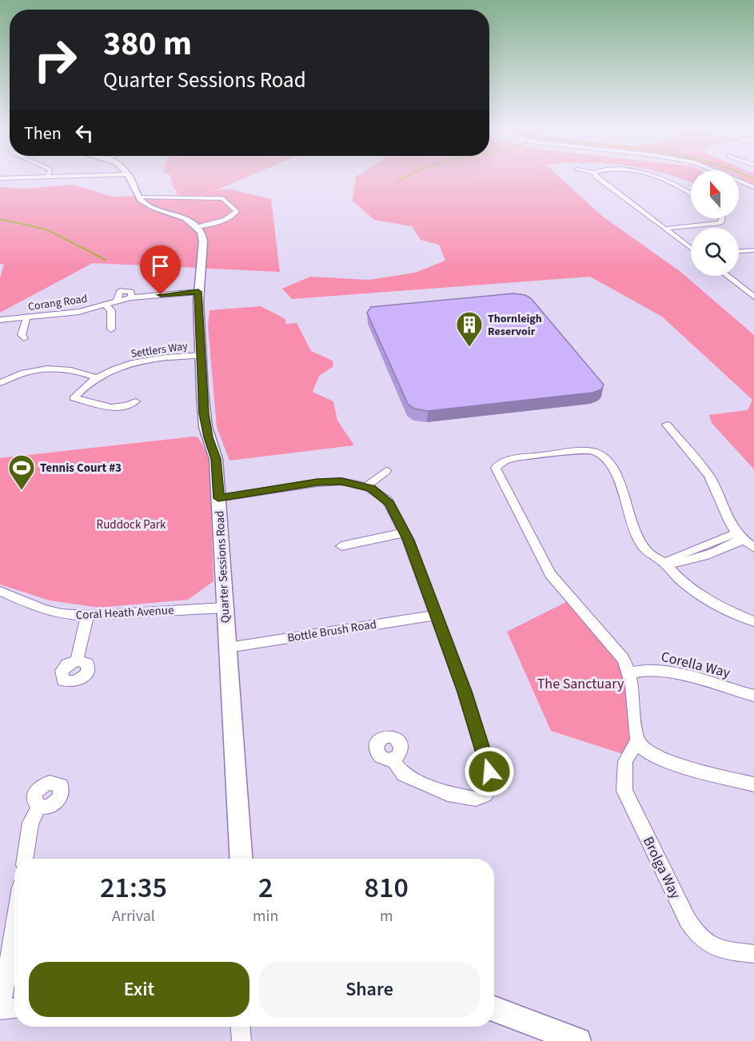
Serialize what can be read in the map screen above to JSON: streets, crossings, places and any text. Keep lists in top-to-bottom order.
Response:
{
  "streets": {
    "main road": ["Quarter Sessions Road"],
    "street": [
      "Corang Road",
      "Settlers Way",
      "Coral Heath Avenue",
      "Bottle Brush Road",
      "Corella Way",
      "Brolga Way"
    ]
  },
  "crossings": [
    ["Corang Road", "Quarter Sessions Road"],
    ["Settlers Way", "Quarter Sessions Road"],
    ["Quarter Sessions Road", "Coral Heath Avenue"],
    ["Quarter Sessions Road", "Bottle Brush Road"]
  ],
  "parks": ["Ruddock Park", "The Sanctuary"],
  "places": {
    "building": ["Thornleigh Reservoir"],
    "sports": ["Tennis Court #3"]
  },
  "north": "top",
  "page": {
    "turn": ["380 m", "Quarter Sessions Road"],
    "then": "Then",
    "eta": [
      "21:35",
      "Arrival",
      "2",
      "min",
      "810",
      "m"
    ],
    "buttons": ["Exit", "Share"]
  }
}
